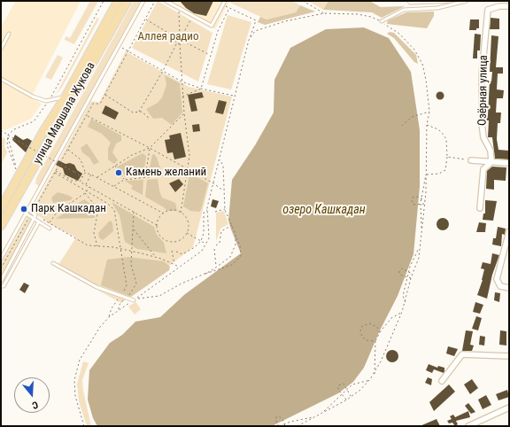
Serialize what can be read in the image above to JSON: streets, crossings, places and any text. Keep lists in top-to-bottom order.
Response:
{
  "streets": {
    "main road": ["улица Маршала Жукова"],
    "street": ["Озёрная улица"]
  },
  "water": ["озеро Кашкадан"],
  "parks": ["Аллея радио"],
  "places": ["Камень желаний", "Парк Кашкадан"],
  "north": "bottom"
}
